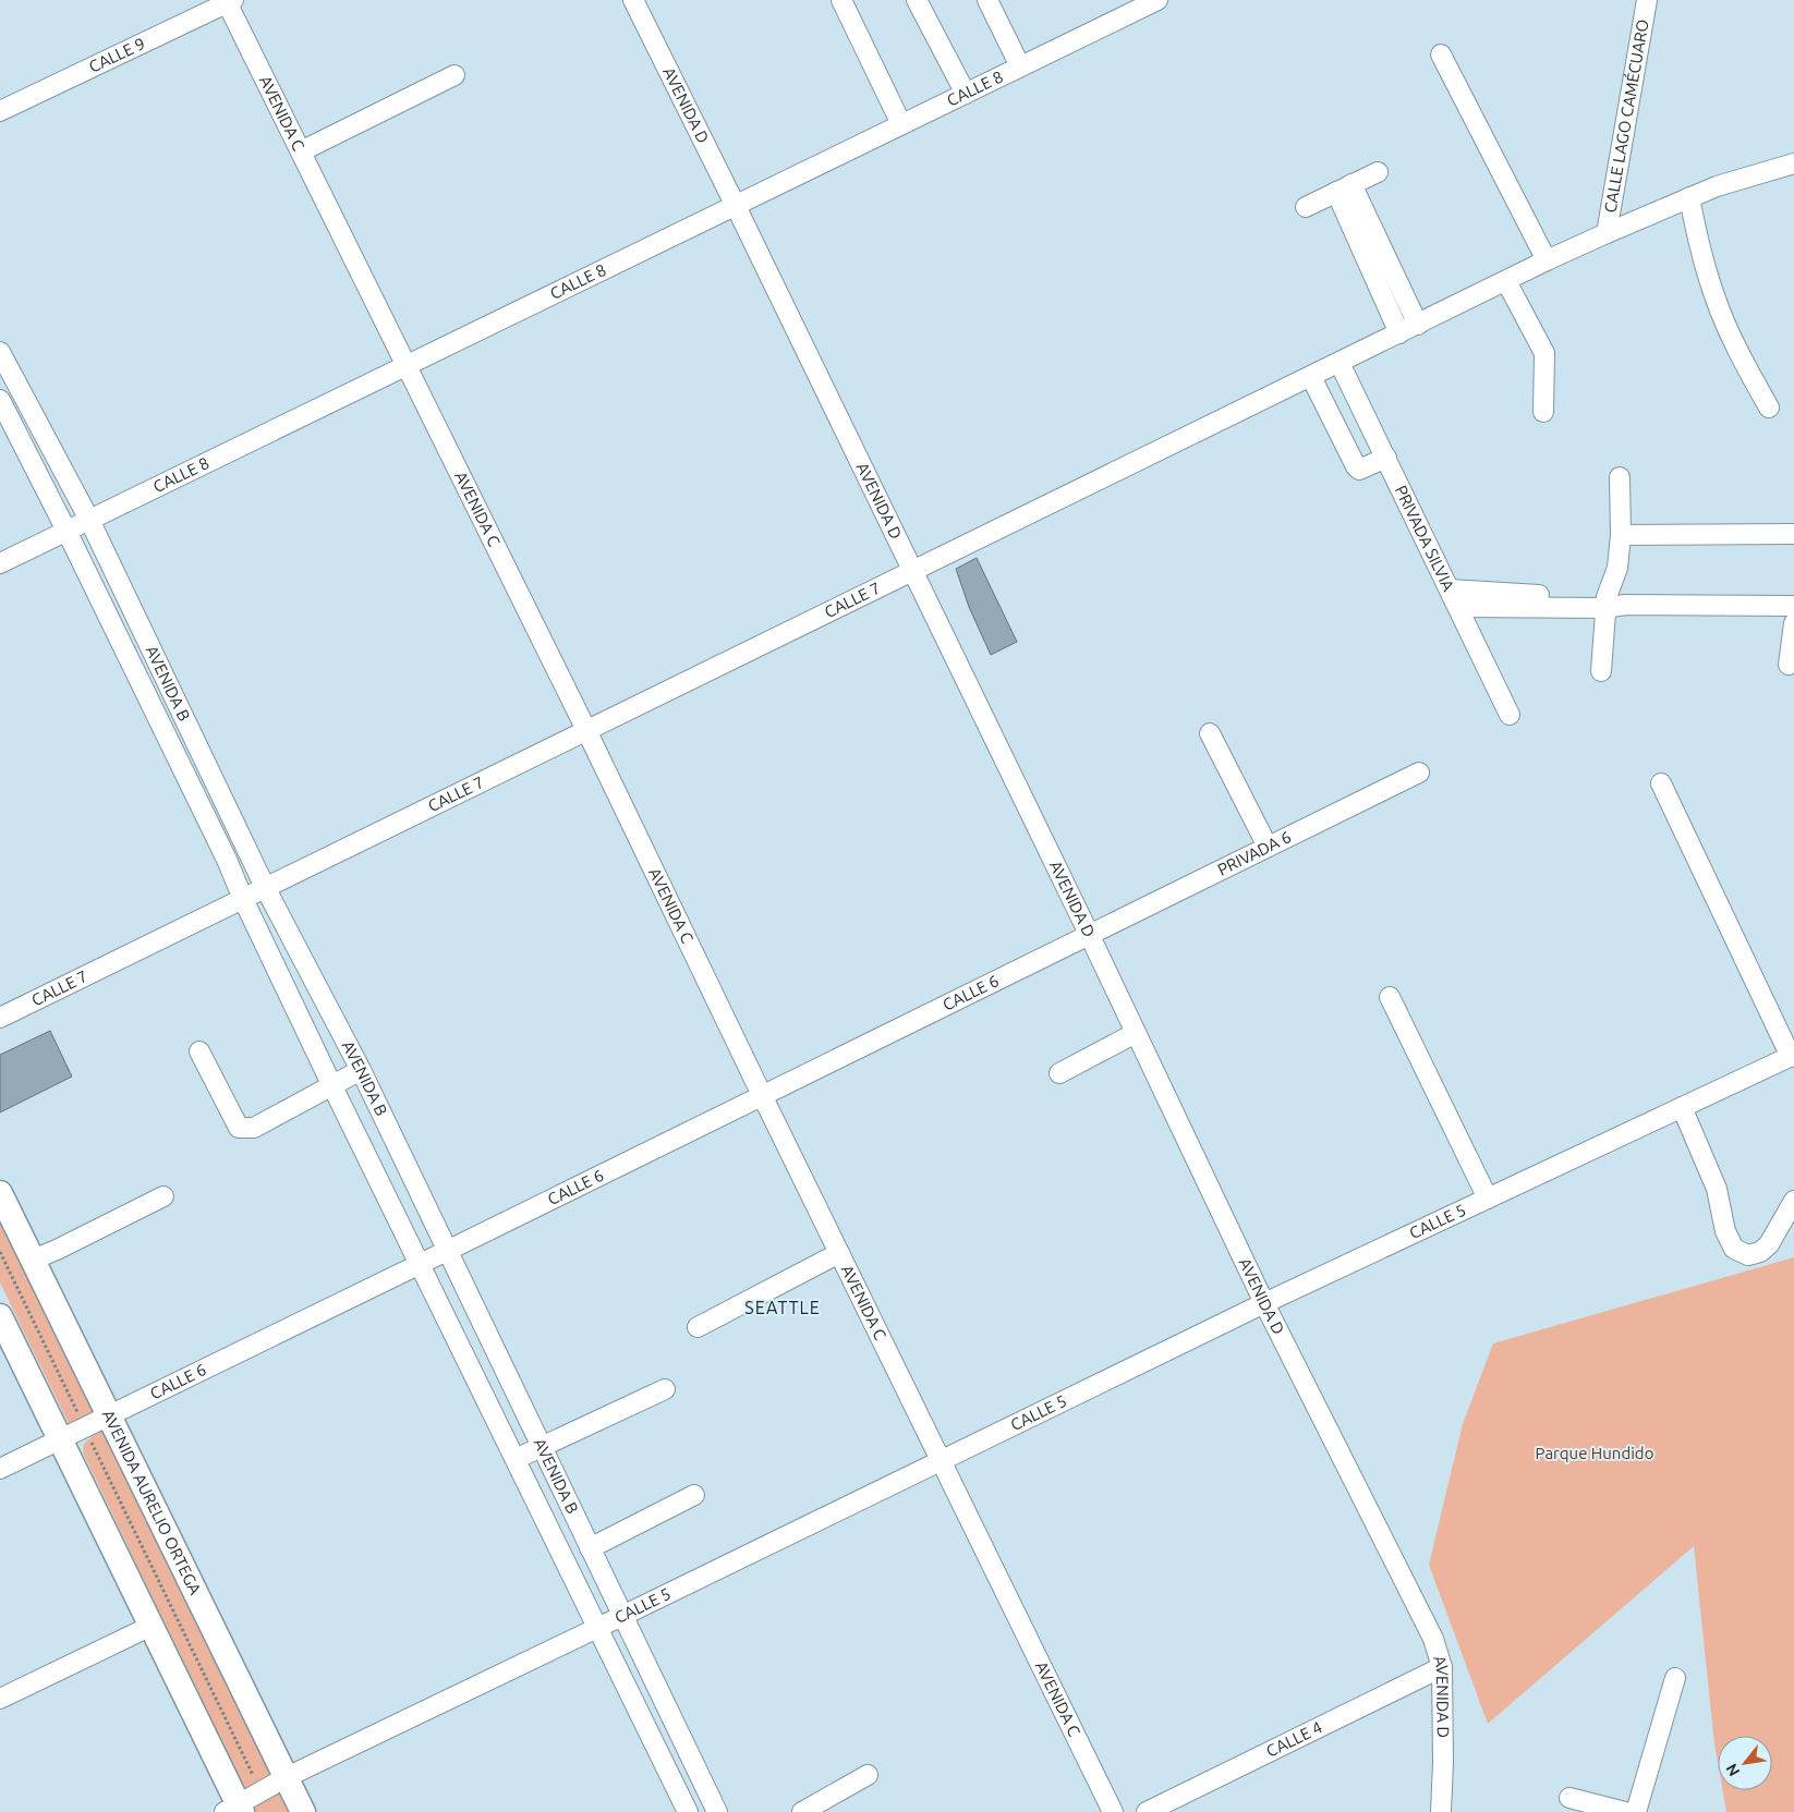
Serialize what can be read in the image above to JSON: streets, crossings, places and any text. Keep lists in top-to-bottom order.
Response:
{
  "streets": {
    "main road": ["AVENIDA AURELIO ORTEGA"],
    "street": [
      "CALLE 9",
      "CALLE 8",
      "AVENIDA D",
      "AVENIDA C",
      "CALLE LAGO CAMÉCUARO",
      "PRIVADA SILVIA",
      "CALLE 7",
      "AVENIDA B",
      "PRIVADA 6",
      "CALLE 6",
      "CALLE 5",
      "CALLE 4"
    ]
  },
  "crossings": [
    ["CALLE 9", "AVENIDA C"],
    ["CALLE 8", "AVENIDA D"],
    ["CALLE 8", "AVENIDA C"],
    ["CALLE 8", "AVENIDA B"],
    ["AVENIDA D", "CALLE 7"],
    ["AVENIDA D", "PRIVADA 6"],
    ["AVENIDA D", "CALLE 6"],
    ["AVENIDA D", "CALLE 5"],
    ["AVENIDA D", "CALLE 4"],
    ["AVENIDA C", "CALLE 7"],
    ["AVENIDA C", "CALLE 6"],
    ["AVENIDA C", "CALLE 5"],
    ["CALLE LAGO CAMÉCUARO", "CALLE 7"],
    ["PRIVADA SILVIA", "CALLE 7"],
    ["CALLE 7", "AVENIDA B"],
    ["AVENIDA B", "CALLE 6"],
    ["AVENIDA B", "CALLE 5"],
    ["PRIVADA 6", "CALLE 6"],
    ["CALLE 6", "AVENIDA AURELIO ORTEGA"],
    ["CALLE 5", "AVENIDA AURELIO ORTEGA"]
  ],
  "districts": ["SEATTLE"],
  "parks": ["Parque Hundido"],
  "north": "bottom left"
}
